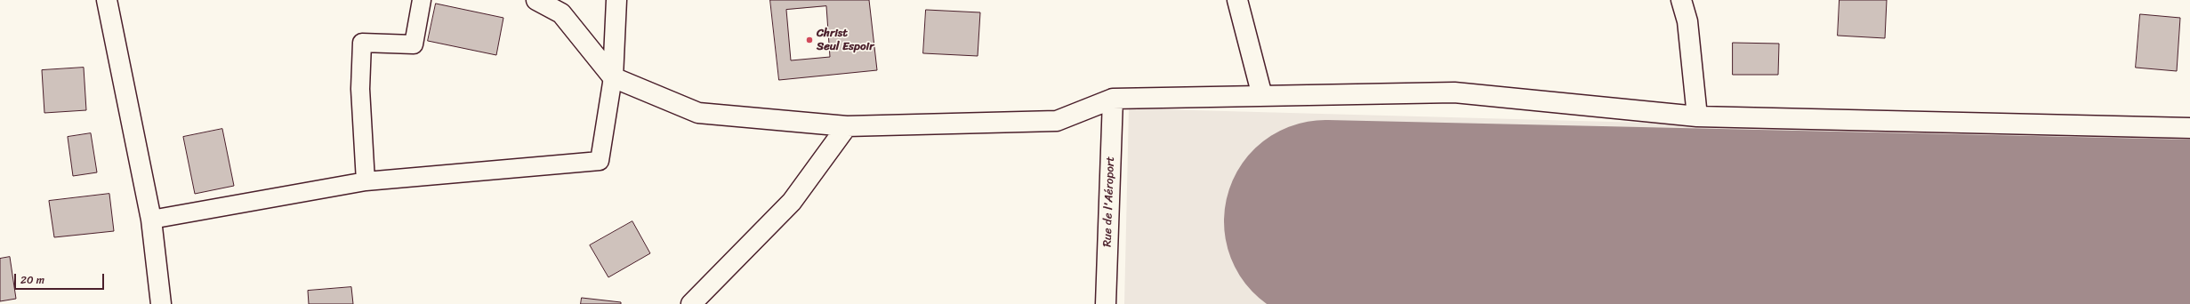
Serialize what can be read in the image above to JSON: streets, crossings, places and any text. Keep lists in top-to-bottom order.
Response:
{
  "streets": {
    "street": ["Rue de l'Aéroport"]
  },
  "places": ["Christ Seul Espoir"],
  "scale_bar": "20 m"
}
